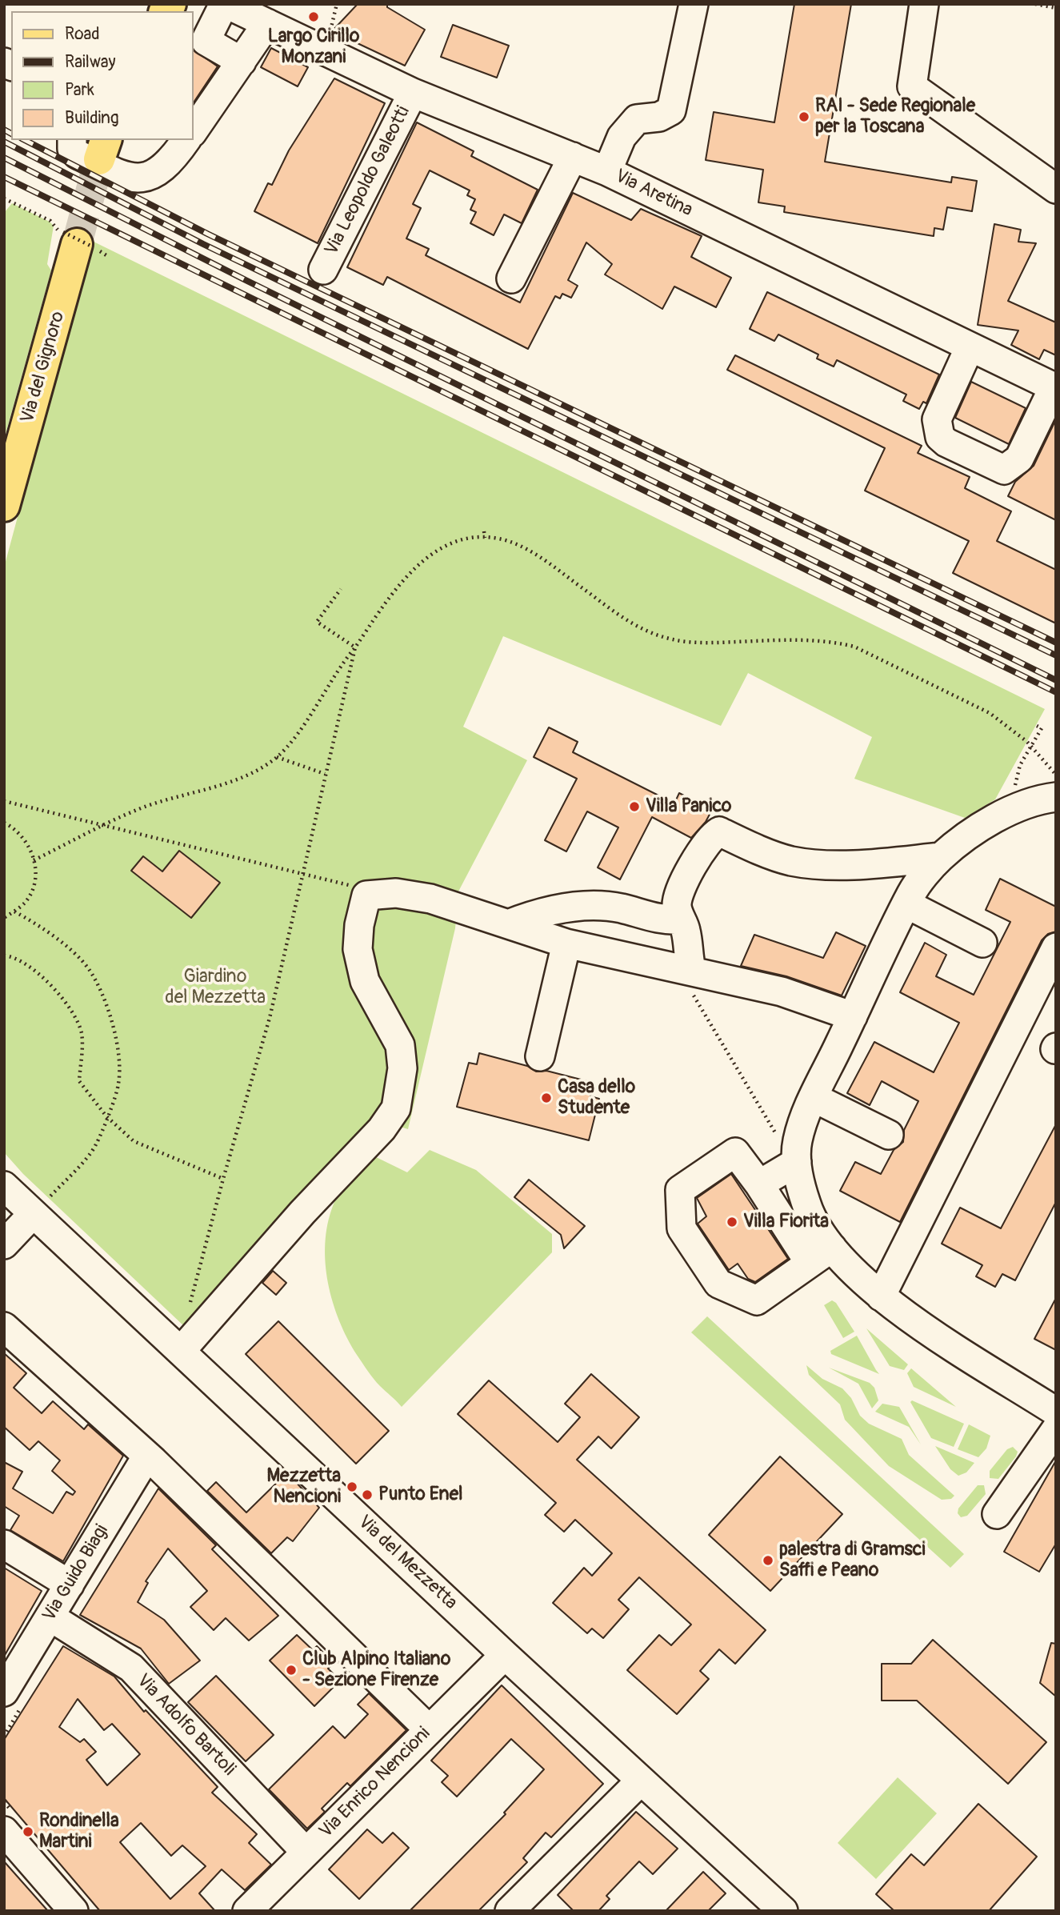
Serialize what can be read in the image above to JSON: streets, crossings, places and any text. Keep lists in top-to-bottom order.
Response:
{
  "streets": {
    "main road": ["Via del Gignoro"],
    "street": [
      "Via Leopoldo Galeotti",
      "Via Aretina",
      "Via del Mezzetta",
      "Via Guido Biagi",
      "Via Adolfo Bartoli",
      "Via Enrico Nencioni"
    ]
  },
  "crossings": [
    ["Via Leopoldo Galeotti", "Via Aretina"],
    ["Via del Mezzetta", "Via Enrico Nencioni"],
    ["Via Guido Biagi", "Via Adolfo Bartoli"],
    ["Via Adolfo Bartoli", "Via Enrico Nencioni"]
  ],
  "parks": ["Giardino del Mezzetta"],
  "places": [
    "Largo Cirillo Monzani",
    "RAI - Sede Regionale per la Toscana",
    "Villa Panico",
    "Casa dello Studente",
    "Villa Fiorita",
    "Mezzetta Nencioni",
    "Punto Enel",
    "palestra di Gramsci Saffi e Peano",
    "Club Alpino Italiano - Sezione Firenze",
    "Rondinella Martini"
  ],
  "legend": [
    "Road",
    "Railway",
    "Park",
    "Building"
  ]
}
